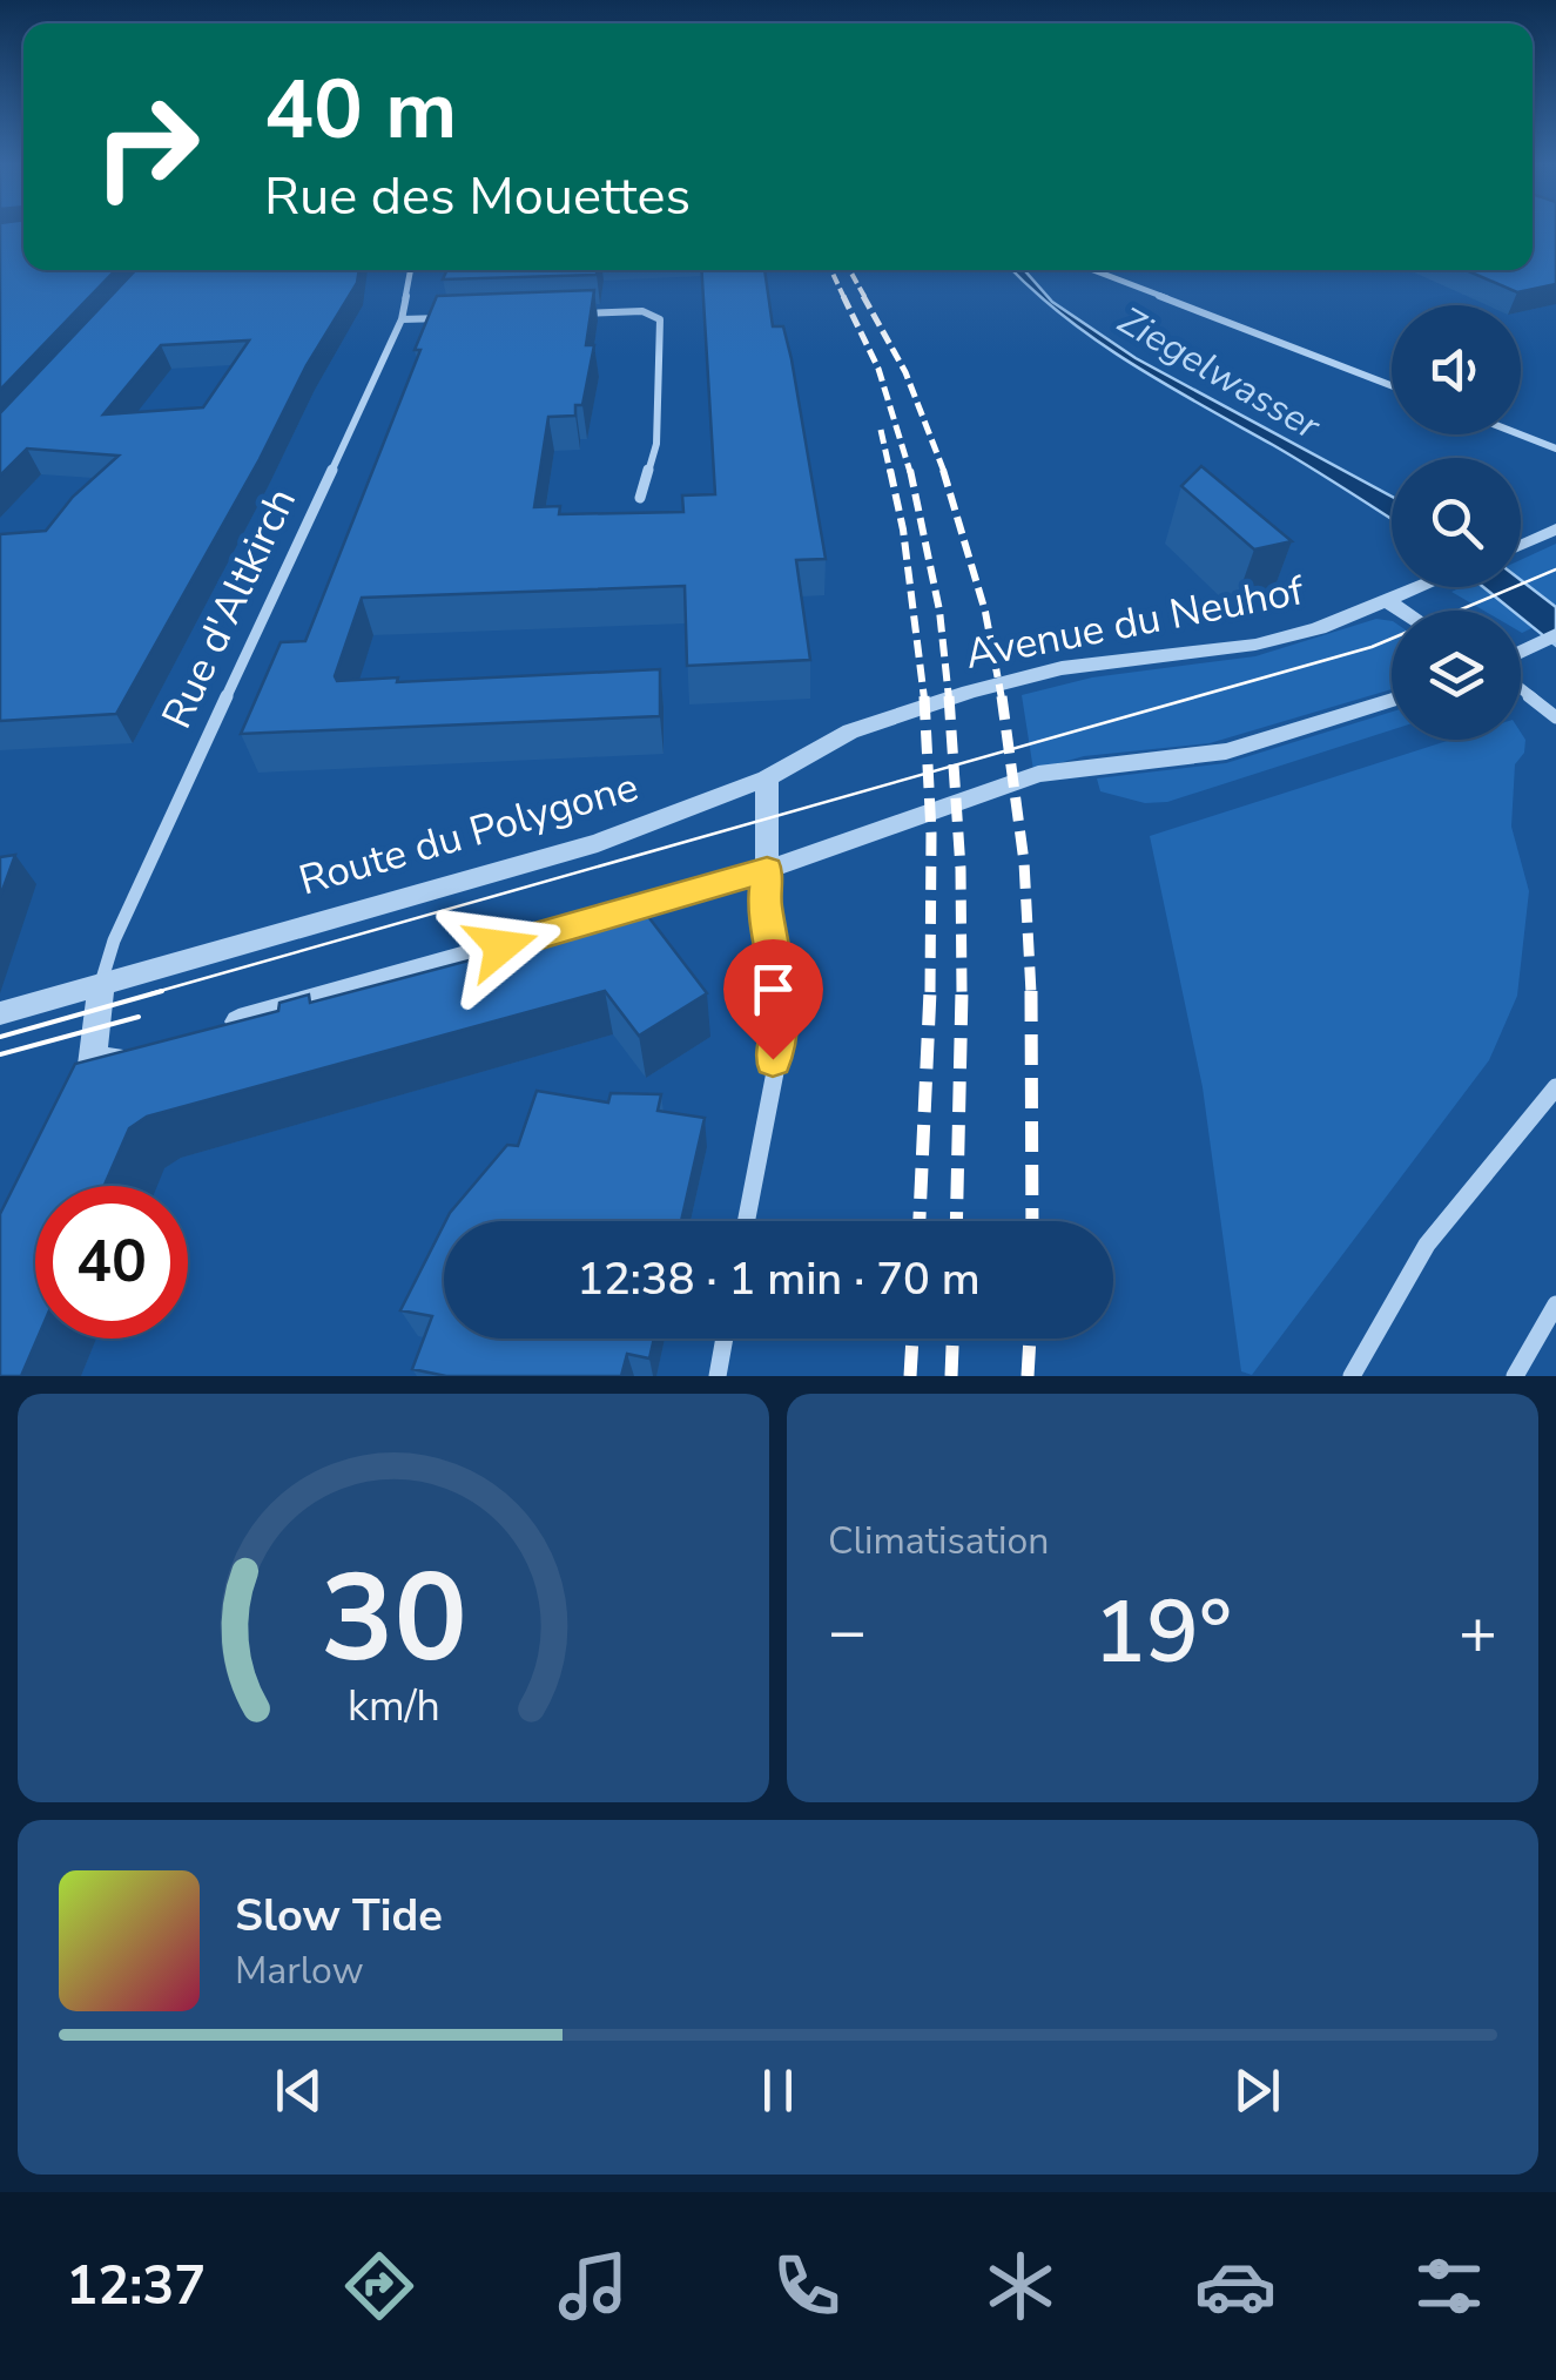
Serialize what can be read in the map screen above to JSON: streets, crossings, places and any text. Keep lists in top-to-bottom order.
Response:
{
  "streets": {
    "street": ["Rue d'Altkirch", "Avenue du Neuhof", "Route du Polygone"]
  },
  "crossings": [
    ["Rue d'Altkirch", "Route du Polygone"],
    ["Avenue du Neuhof", "Route du Polygone"]
  ],
  "water": ["Ziegelwasser"],
  "page": {
    "turn": ["40 m", "Rue des Mouettes"],
    "limit": "40",
    "trip": "12:38 · 1 min · 70 m",
    "tile": "Climatisation",
    "heat": ["−", "19°", "+"],
    "song": ["Slow Tide", "Marlow"],
    "tabs": "12:37",
    "gauge": ["30", "km/h"]
  }
}
